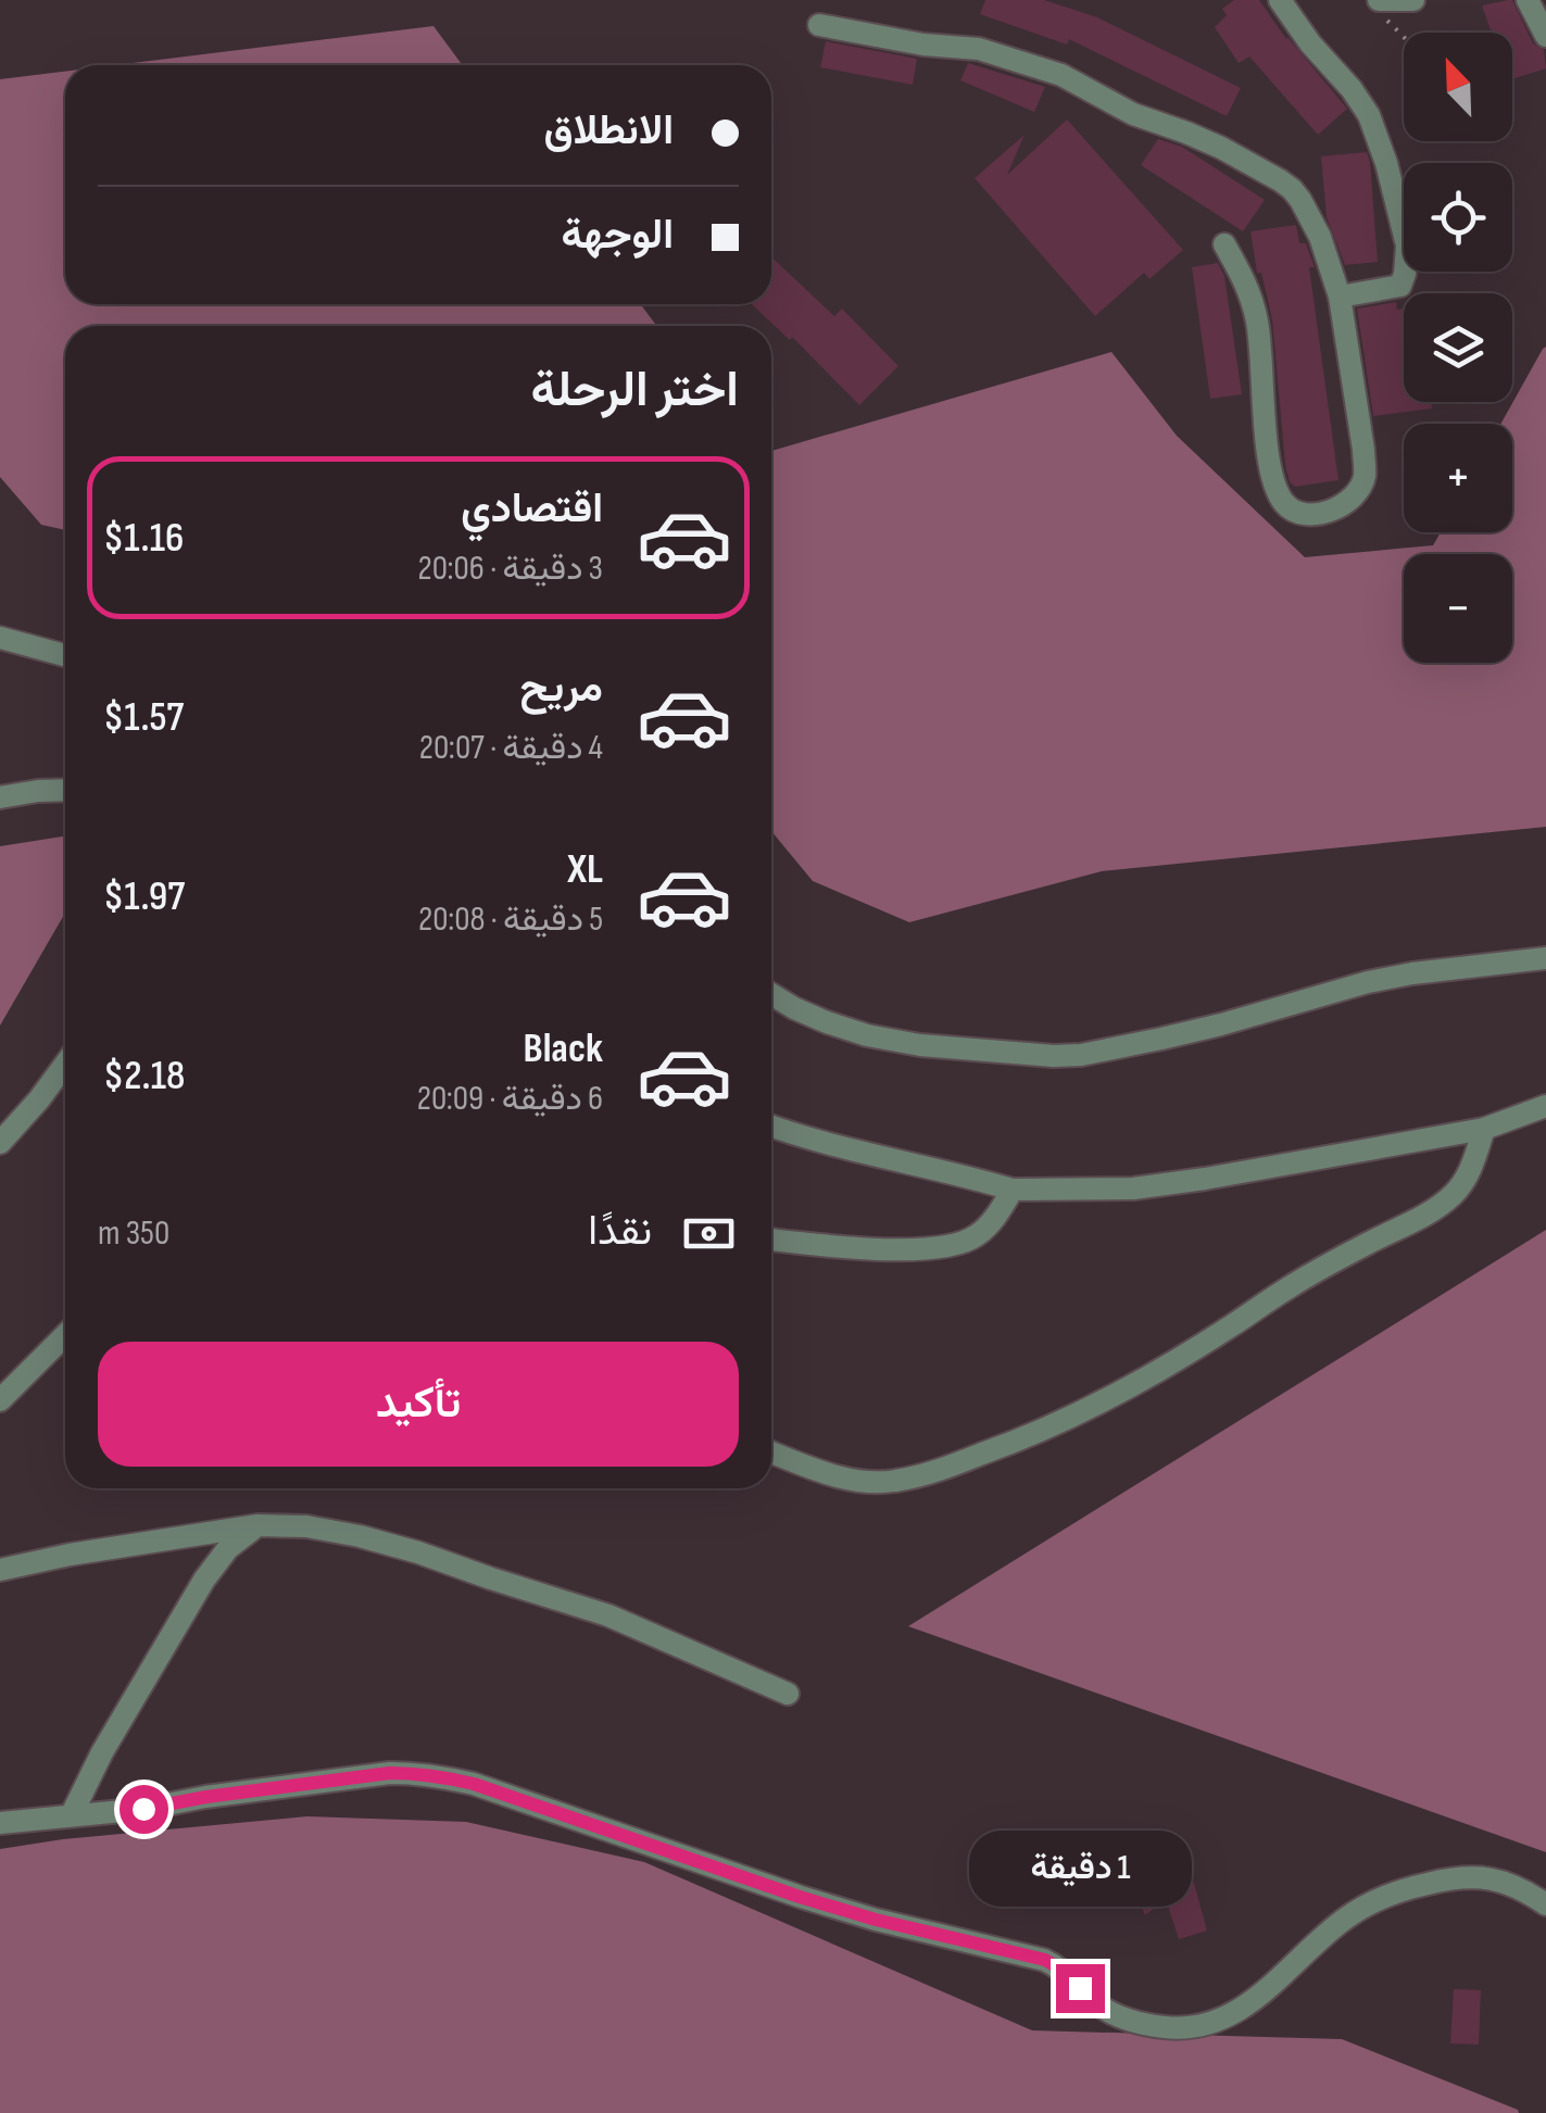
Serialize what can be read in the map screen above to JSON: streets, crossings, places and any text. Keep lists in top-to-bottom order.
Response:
{
  "north": "top left",
  "page": {
    "map_buttons": ["+", "−"],
    "banner": ["الانطلاق", "الوجهة"],
    "heading": "اختر الرحلة",
    "list": [
      {
        "name": "اقتصادي",
        "note": "3 دقيقة · 20:06",
        "value": "$1.16"
      },
      {
        "name": "مريح",
        "note": "4 دقيقة · 20:07",
        "value": "$1.57"
      },
      {
        "name": "XL",
        "note": "5 دقيقة · 20:08",
        "value": "$1.97"
      },
      {
        "name": "Black",
        "note": "6 دقيقة · 20:09",
        "value": "$2.18"
      }
    ],
    "pay": ["نقدًا", "350 m"],
    "buttons": "تأكيد",
    "bubble": "1 دقيقة"
  }
}
